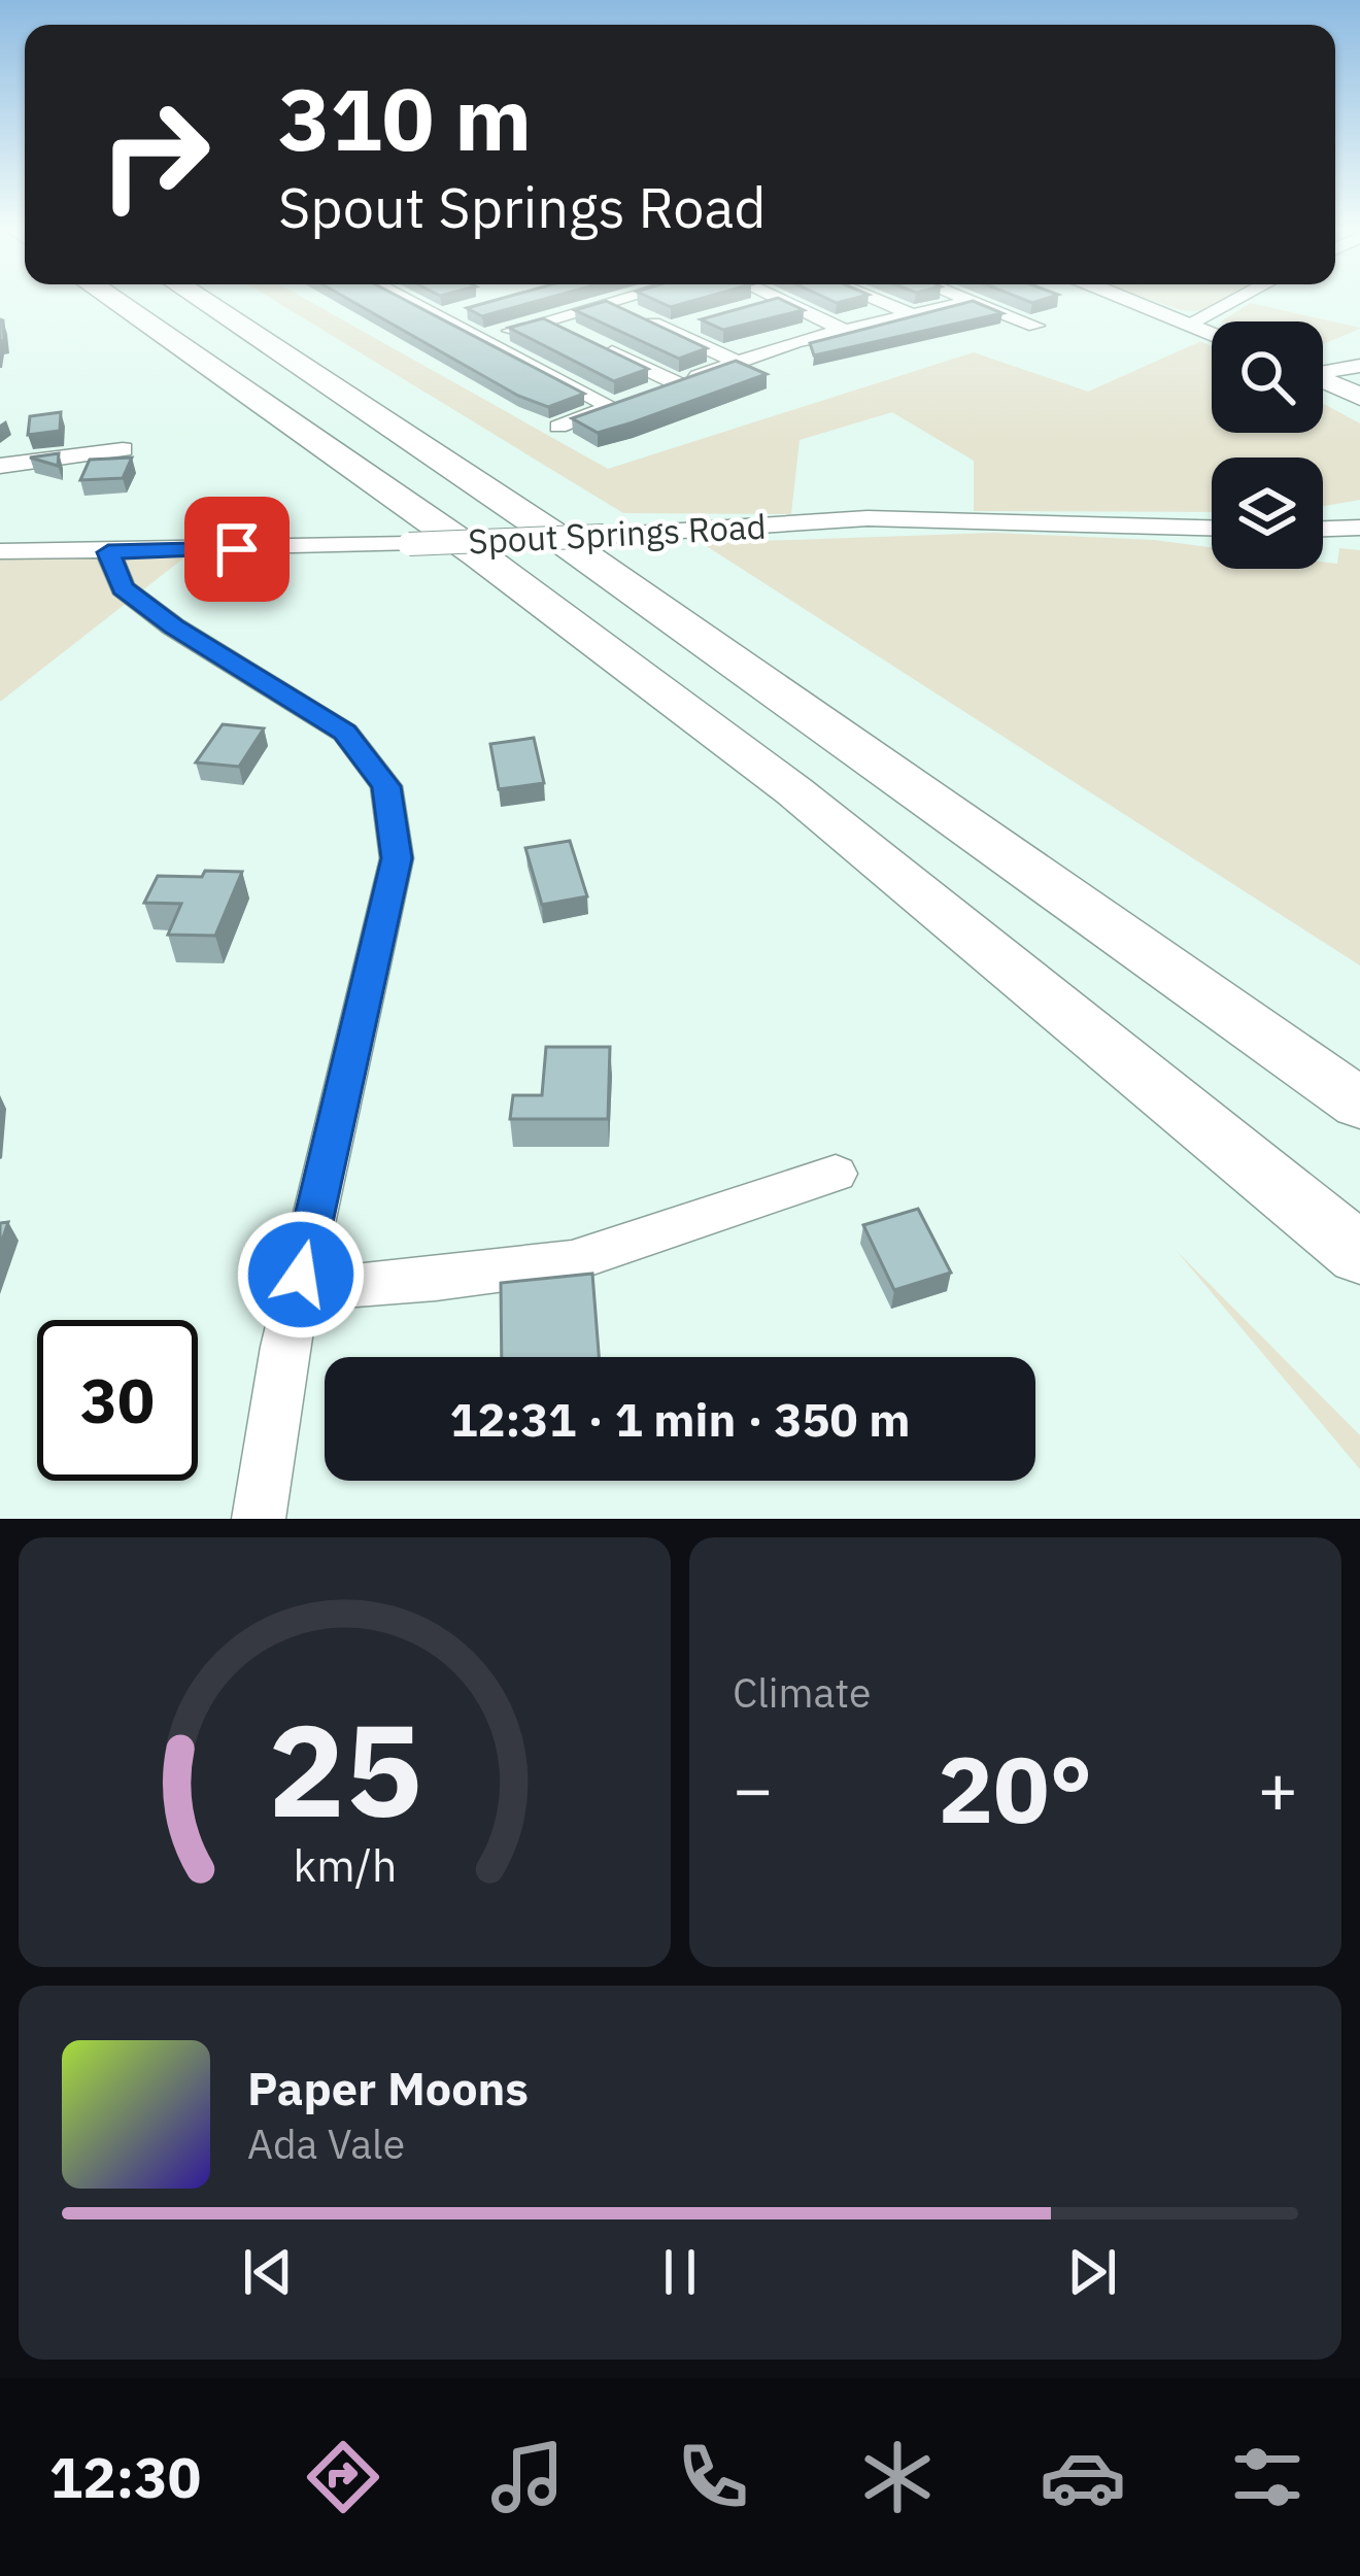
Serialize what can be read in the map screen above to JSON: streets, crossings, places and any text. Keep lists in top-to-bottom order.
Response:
{
  "streets": {
    "street": ["Spout Springs Road"]
  },
  "page": {
    "turn": ["310 m", "Spout Springs Road"],
    "limit": "30",
    "trip": "12:31 · 1 min · 350 m",
    "tile": "Climate",
    "heat": ["−", "20°", "+"],
    "song": ["Paper Moons", "Ada Vale"],
    "tabs": "12:30",
    "gauge": ["25", "km/h"]
  }
}
